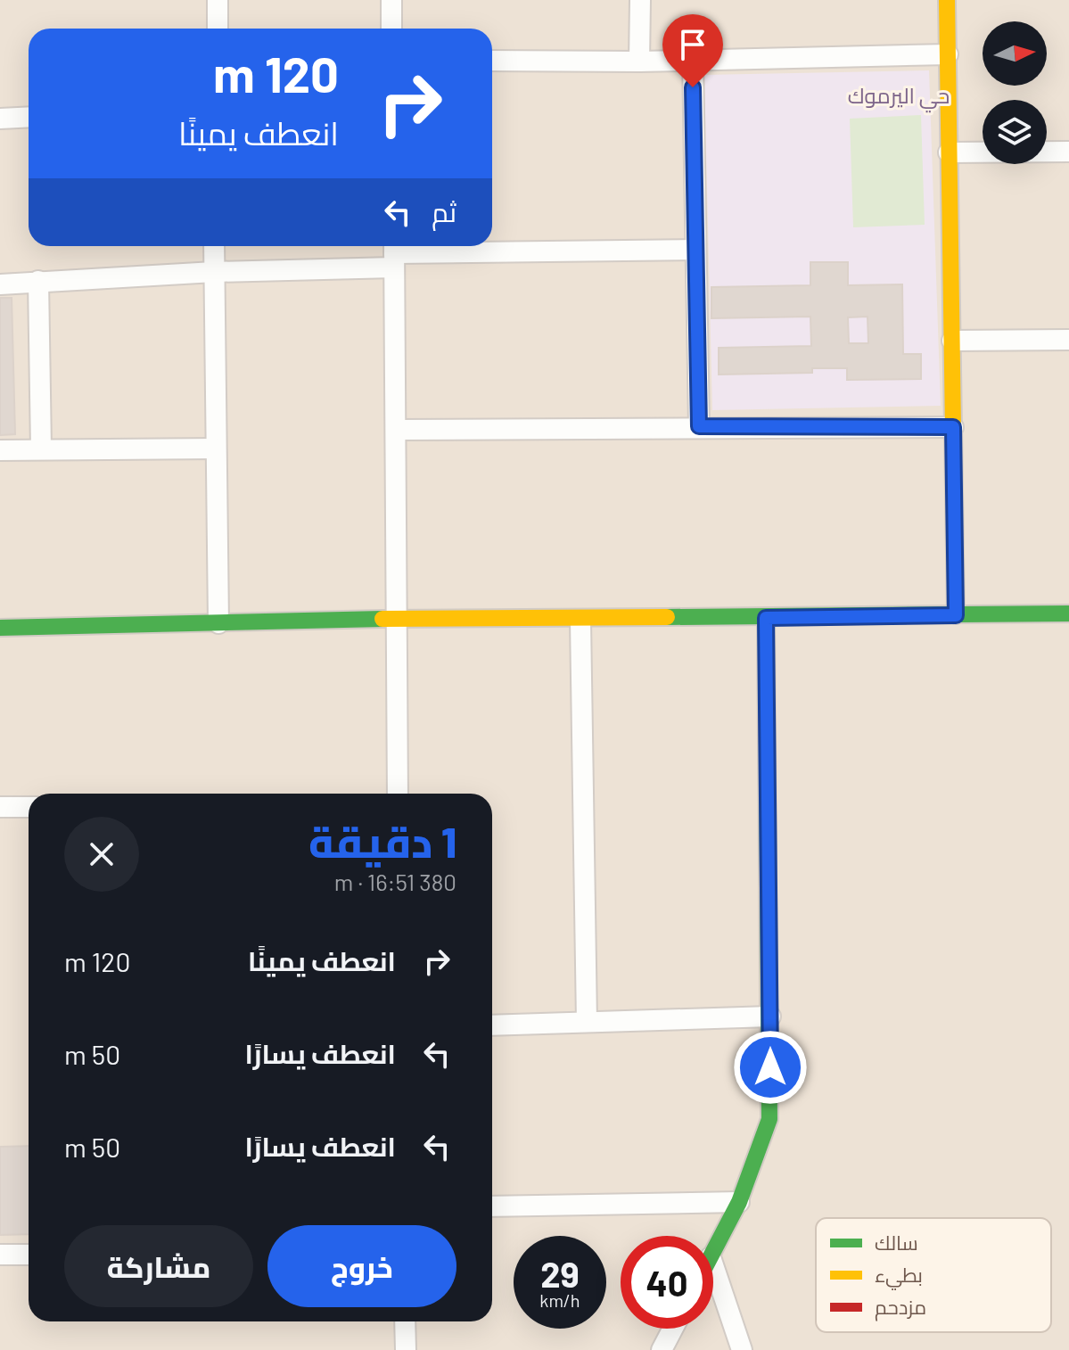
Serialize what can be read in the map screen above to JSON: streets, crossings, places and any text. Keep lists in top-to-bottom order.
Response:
{
  "districts": ["حي اليرموك"],
  "legend": ["سالك", "بطيء", "مزدحم"],
  "north": "right",
  "page": {
    "turn": ["120 m", "انعطف يمينًا"],
    "then": "ثم",
    "heading": ["1 دقيقة", "380 m · 16:51"],
    "list": [
      {
        "name": "انعطف يمينًا",
        "value": "120 m"
      },
      {
        "name": "انعطف يسارًا",
        "value": "50 m"
      },
      {
        "name": "انعطف يسارًا",
        "value": "50 m"
      }
    ],
    "buttons": ["خروج", "مشاركة"],
    "speed": "29 km/h",
    "limit": "40"
  }
}
